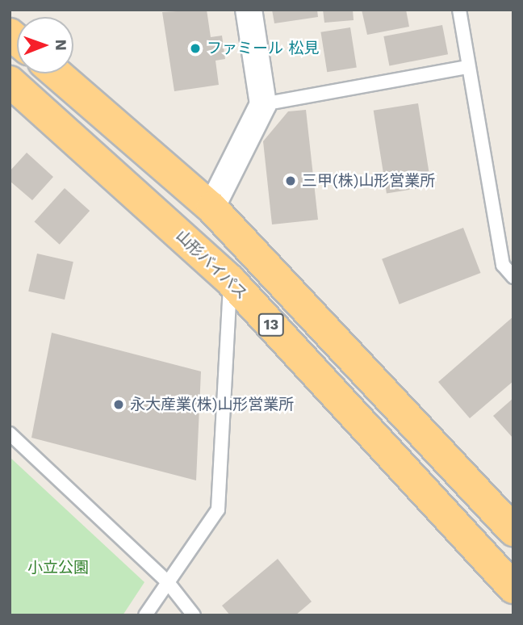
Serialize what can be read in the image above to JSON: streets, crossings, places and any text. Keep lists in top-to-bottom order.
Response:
{
  "streets": {
    "highway": ["山形バイパス", "13"]
  },
  "parks": ["小立公園"],
  "places": ["ファミール 松見", "三甲(株)山形営業所", "永大産業(株)山形営業所"],
  "north": "right"
}
